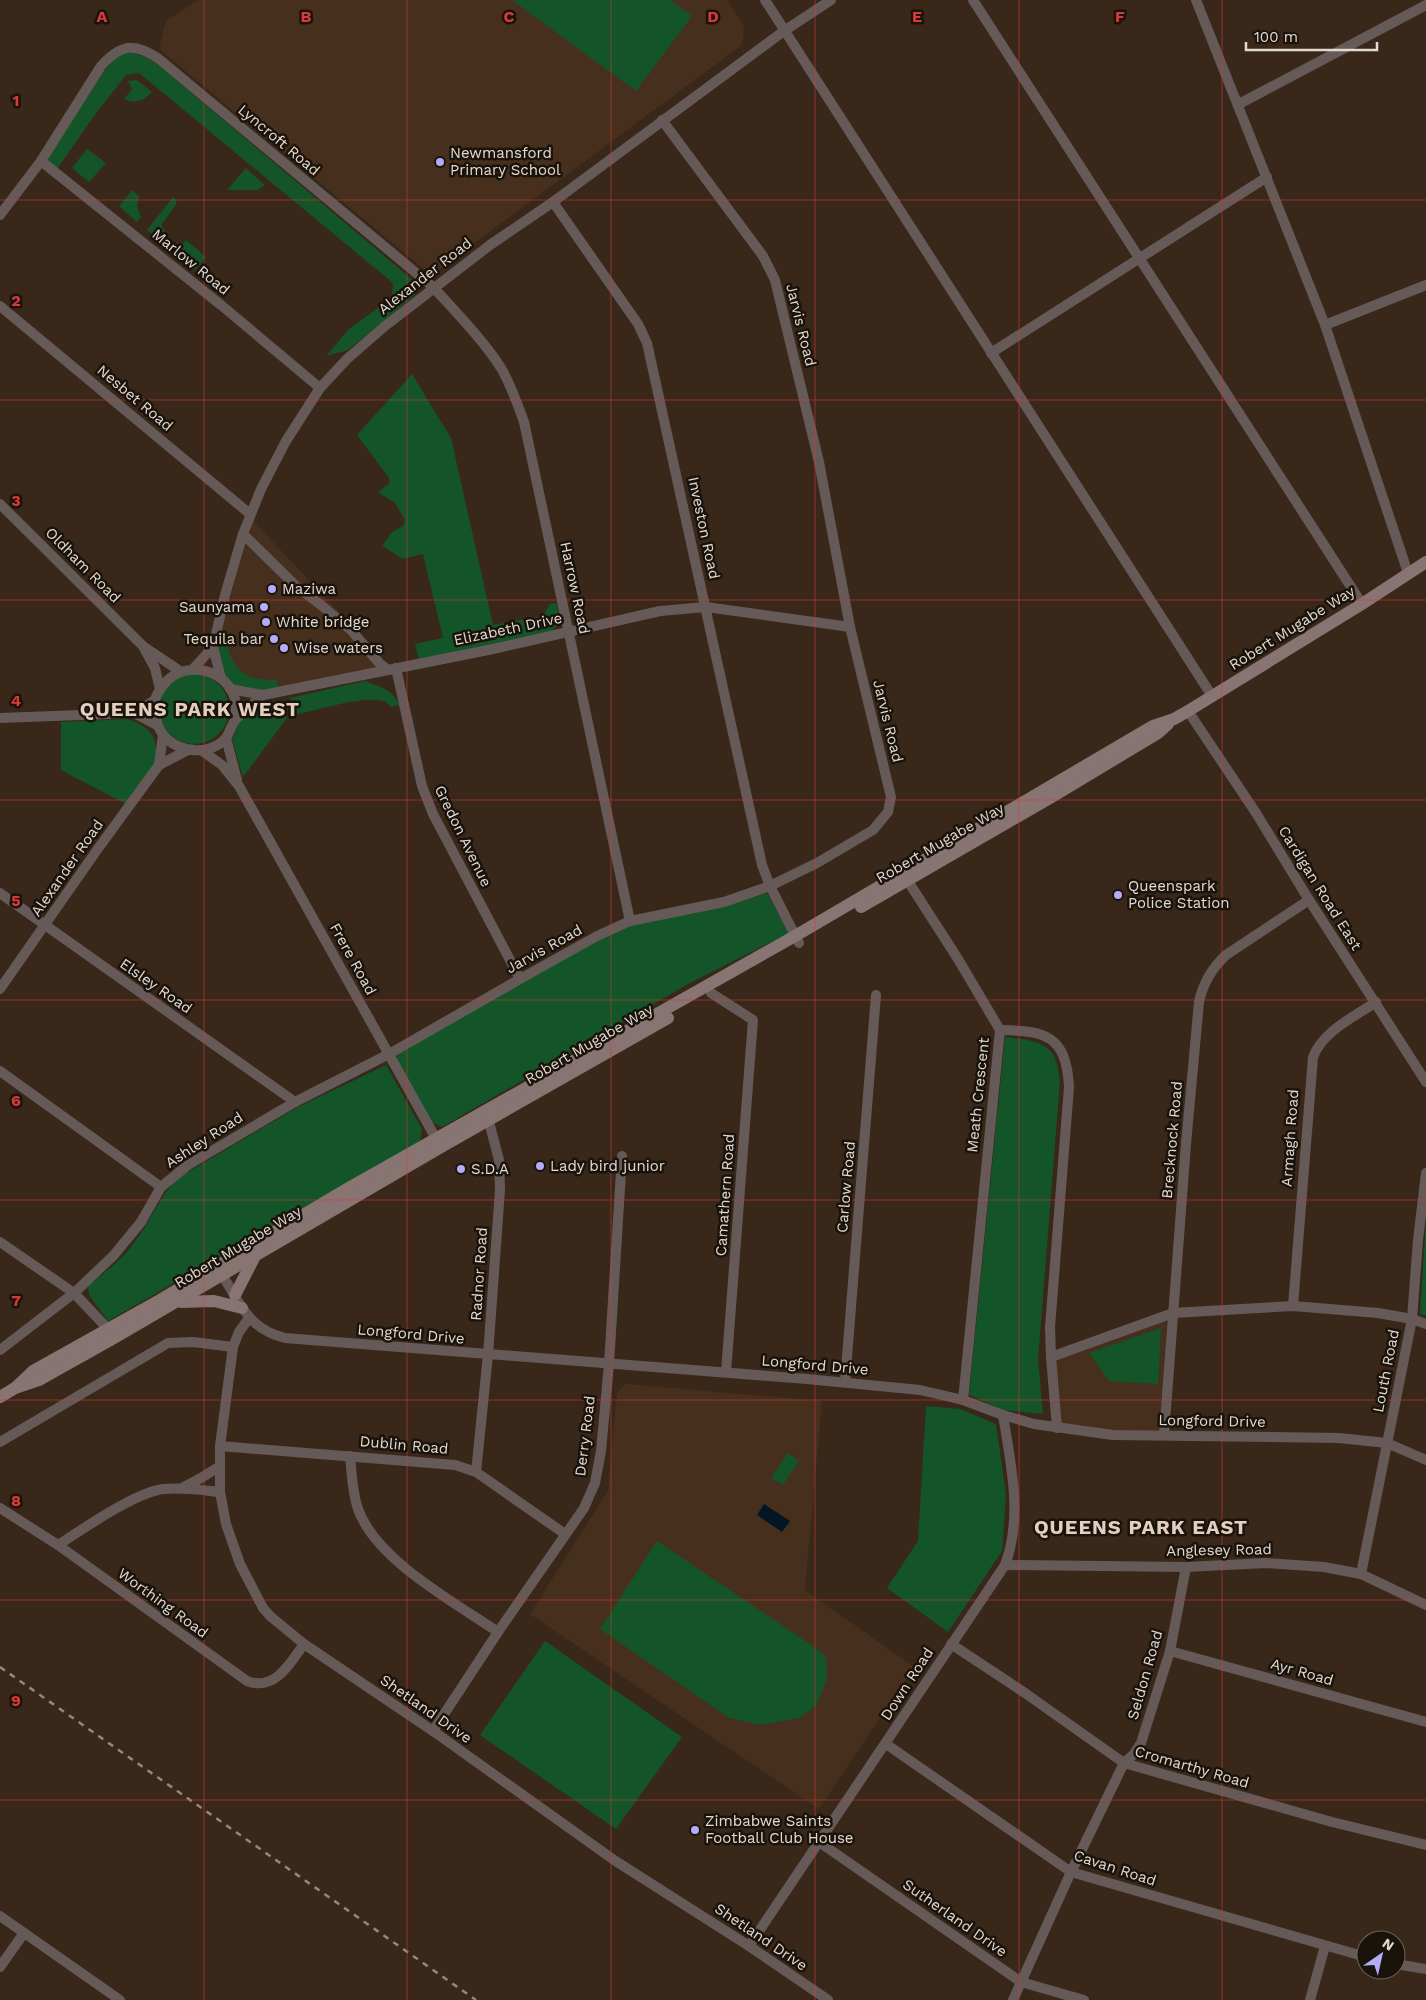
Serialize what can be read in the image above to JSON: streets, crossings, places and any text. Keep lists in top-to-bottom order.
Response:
{
  "streets": {
    "main road": ["Robert Mugabe Way"],
    "street": [
      "Lyncroft Road",
      "Marlow Road",
      "Alexander Road",
      "Jarvis Road",
      "Nesbet Road",
      "Investon Road",
      "Oldham Road",
      "Harrow Road",
      "Elizabeth Drive",
      "Gredon Avenue",
      "Cardigan Road East",
      "Frere Road",
      "Elsley Road",
      "Meath Crescent",
      "Armagh Road",
      "Ashley Road",
      "Brecknock Road",
      "Carlow Road",
      "Camathern Road",
      "Radnor Road",
      "Longford Drive",
      "Louth Road",
      "Derry Road",
      "Dublin Road",
      "Anglesey Road",
      "Worthing Road",
      "Ayr Road",
      "Seldon Road",
      "Down Road",
      "Shetland Drive",
      "Cromarthy Road",
      "Cavan Road",
      "Sutherland Drive"
    ]
  },
  "crossings": [
    ["Lyncroft Road", "Marlow Road"],
    ["Lyncroft Road", "Alexander Road"],
    ["Lyncroft Road", "Harrow Road"],
    ["Marlow Road", "Alexander Road"],
    ["Alexander Road", "Jarvis Road"],
    ["Alexander Road", "Nesbet Road"],
    ["Alexander Road", "Investon Road"],
    ["Alexander Road", "Oldham Road"],
    ["Alexander Road", "Harrow Road"],
    ["Alexander Road", "Elizabeth Drive"],
    ["Alexander Road", "Frere Road"],
    ["Alexander Road", "Elsley Road"],
    ["Jarvis Road", "Investon Road"],
    ["Jarvis Road", "Harrow Road"],
    ["Jarvis Road", "Elizabeth Drive"],
    ["Jarvis Road", "Gredon Avenue"],
    ["Jarvis Road", "Frere Road"],
    ["Jarvis Road", "Ashley Road"],
    ["Investon Road", "Robert Mugabe Way"],
    ["Investon Road", "Elizabeth Drive"],
    ["Oldham Road", "Elizabeth Drive"],
    ["Oldham Road", "Frere Road"],
    ["Harrow Road", "Elizabeth Drive"],
    ["Robert Mugabe Way", "Cardigan Road East"],
    ["Robert Mugabe Way", "Frere Road"],
    ["Robert Mugabe Way", "Camathern Road"],
    ["Robert Mugabe Way", "Radnor Road"],
    ["Robert Mugabe Way", "Longford Drive"],
    ["Elizabeth Drive", "Gredon Avenue"],
    ["Elizabeth Drive", "Frere Road"],
    ["Cardigan Road East", "Armagh Road"],
    ["Cardigan Road East", "Brecknock Road"],
    ["Frere Road", "Ashley Road"],
    ["Elsley Road", "Ashley Road"],
    ["Meath Crescent", "Longford Drive"],
    ["Brecknock Road", "Longford Drive"],
    ["Carlow Road", "Longford Drive"],
    ["Camathern Road", "Longford Drive"],
    ["Radnor Road", "Longford Drive"],
    ["Radnor Road", "Dublin Road"],
    ["Longford Drive", "Louth Road"],
    ["Longford Drive", "Derry Road"],
    ["Longford Drive", "Down Road"],
    ["Longford Drive", "Shetland Drive"],
    ["Louth Road", "Anglesey Road"],
    ["Derry Road", "Dublin Road"],
    ["Derry Road", "Shetland Drive"],
    ["Dublin Road", "Shetland Drive"],
    ["Anglesey Road", "Seldon Road"],
    ["Anglesey Road", "Down Road"],
    ["Worthing Road", "Shetland Drive"],
    ["Ayr Road", "Seldon Road"],
    ["Seldon Road", "Cromarthy Road"],
    ["Seldon Road", "Cavan Road"],
    ["Seldon Road", "Sutherland Drive"],
    ["Down Road", "Shetland Drive"],
    ["Down Road", "Cromarthy Road"],
    ["Down Road", "Cavan Road"],
    ["Down Road", "Sutherland Drive"]
  ],
  "districts": ["QUEENS PARK WEST", "QUEENS PARK EAST"],
  "places": [
    "Newmansford Primary School",
    "Maziwa",
    "Saunyama",
    "White bridge",
    "Tequila bar",
    "Wise waters",
    "Queenspark Police Station",
    "Lady bird junior",
    "S.D.A",
    "Zimbabwe Saints Football Club House"
  ],
  "scale_bar": "100 m",
  "north": "top right",
  "grid": {
    "columns": [
      "A",
      "B",
      "C",
      "D",
      "E",
      "F"
    ],
    "rows": [
      "1",
      "2",
      "3",
      "4",
      "5",
      "6",
      "7",
      "8",
      "9"
    ]
  }
}
